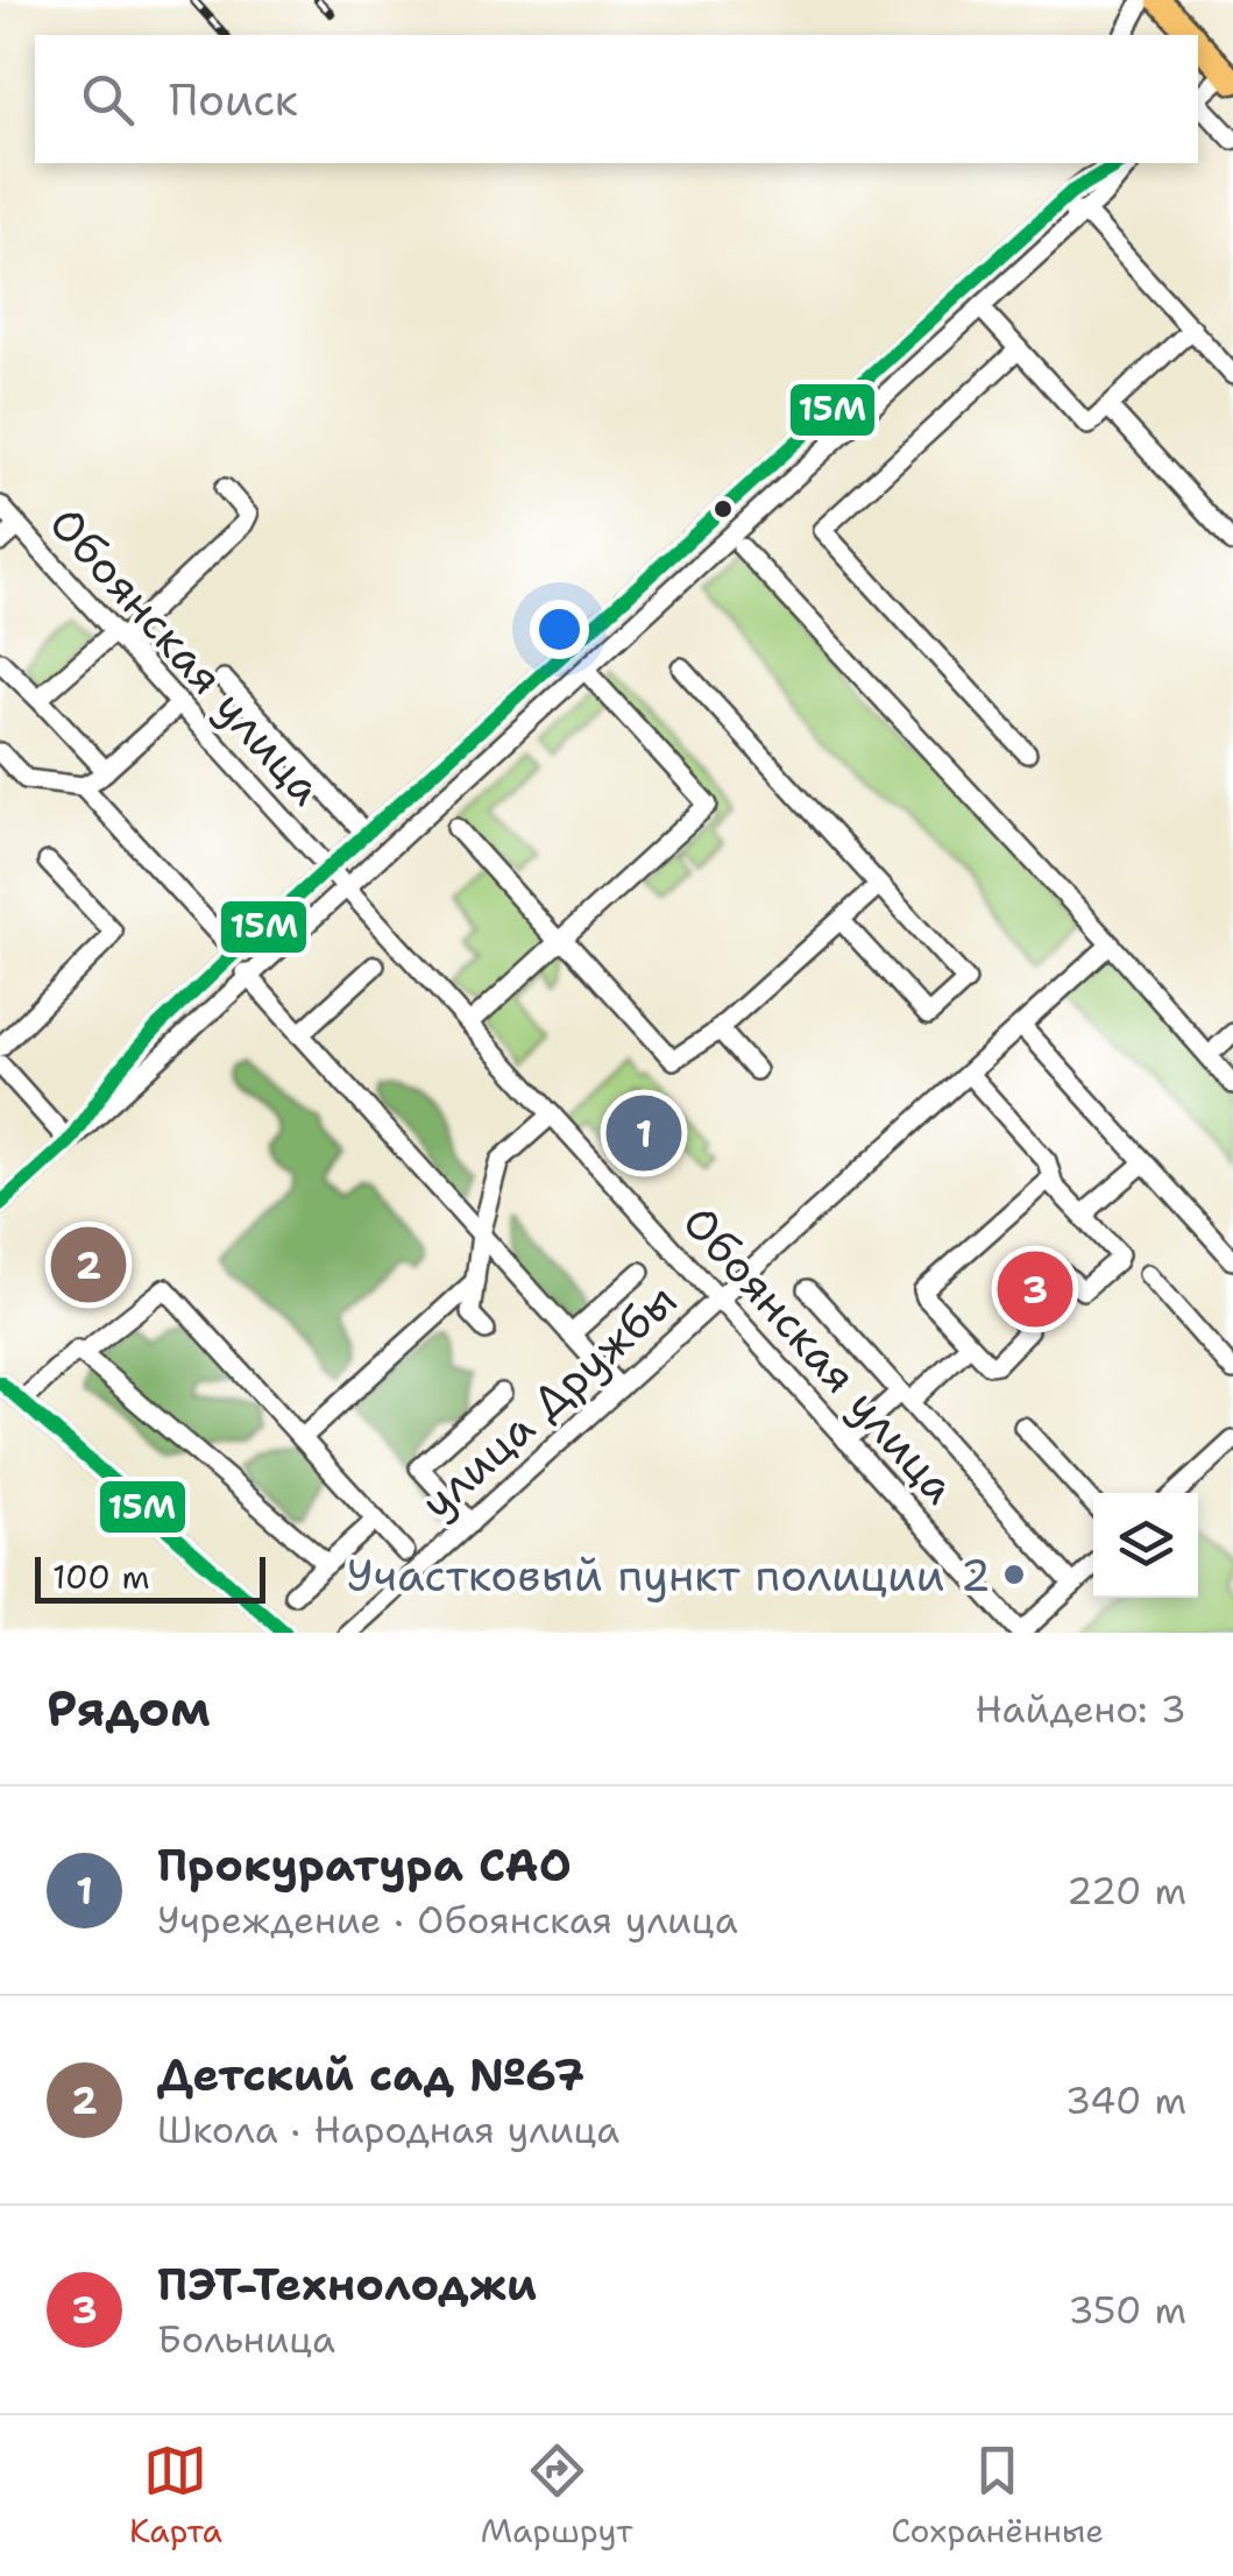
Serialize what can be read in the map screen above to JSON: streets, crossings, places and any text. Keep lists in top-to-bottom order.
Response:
{
  "streets": {
    "street": ["Обоянская улица", "улица Дружбы"]
  },
  "crossings": [
    ["Обоянская улица", "улица Дружбы"]
  ],
  "places": ["Участковый пункт полиции 2"],
  "lines": ["transit line 15М"],
  "scale_bar": "100 m",
  "page": {
    "search": "Поиск",
    "pins": ["1", "2", "3"],
    "scale": "100 m",
    "heading": ["Рядом", "Найдено: 3"],
    "list": [
      {
        "mark": "1",
        "name": "Прокуратура САО",
        "note": "Учреждение · Обоянская улица",
        "value": "220 m"
      },
      {
        "mark": "2",
        "name": "Детский сад №67",
        "note": "Школа · Народная улица",
        "value": "340 m"
      },
      {
        "mark": "3",
        "name": "ПЭТ-Технолоджи",
        "note": "Больница",
        "value": "350 m"
      }
    ],
    "nav": ["Карта", "Маршрут", "Сохранённые"]
  }
}
